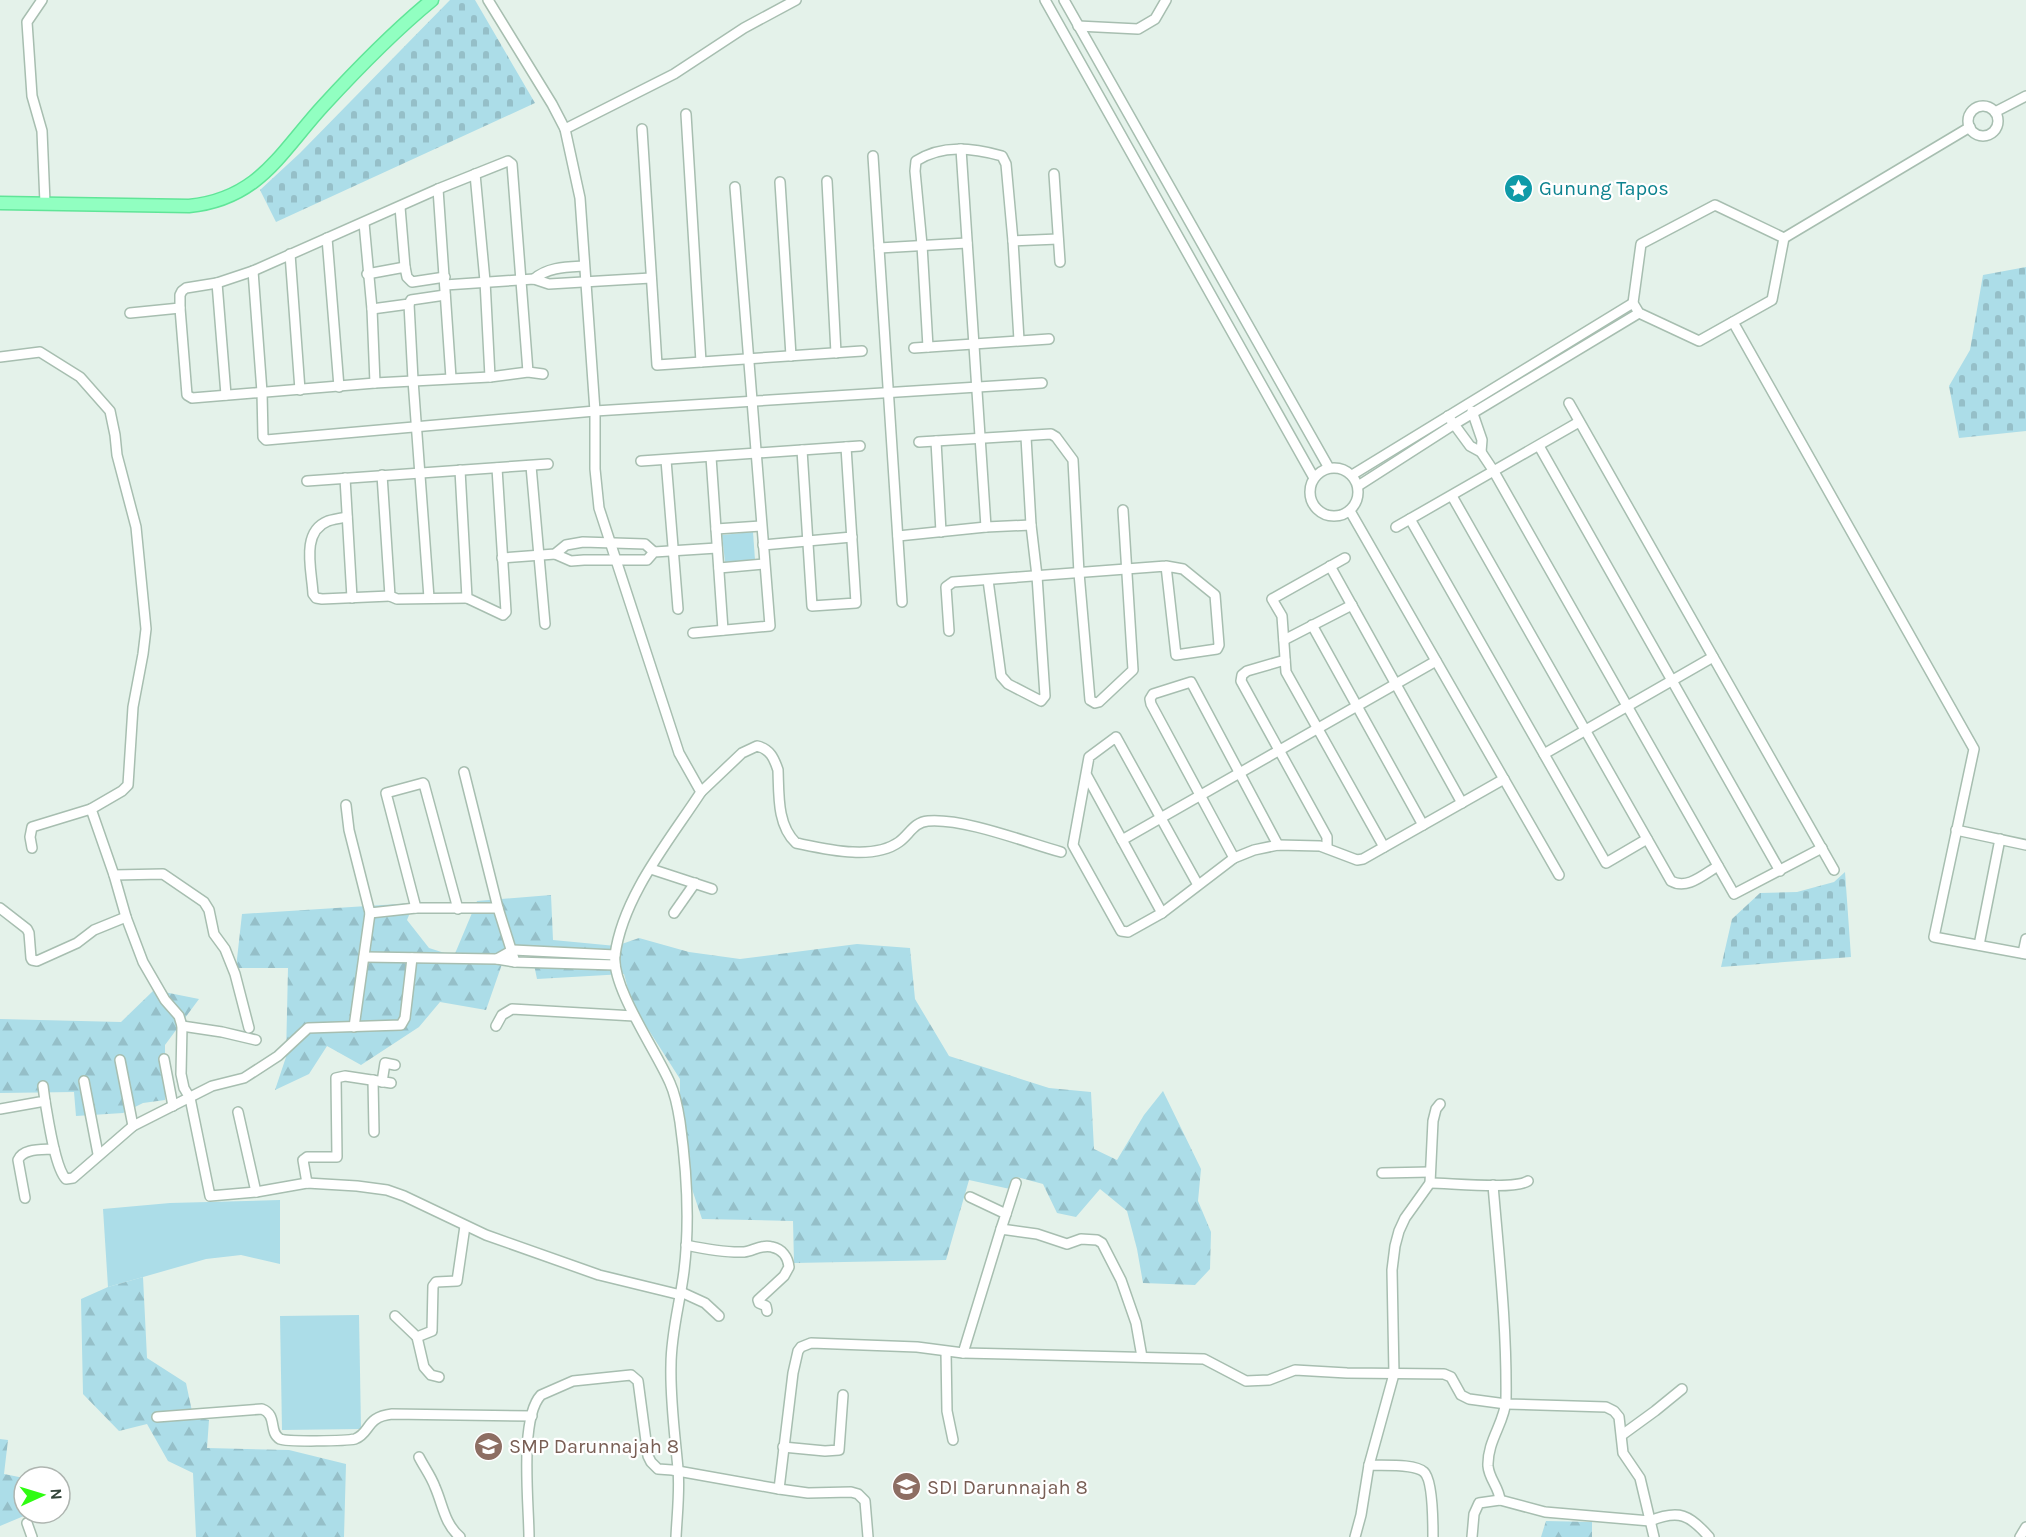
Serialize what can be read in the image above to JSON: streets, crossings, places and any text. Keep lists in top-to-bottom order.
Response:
{
  "places": {
    "place": ["Gunung Tapos"],
    "school or university": ["SMP Darunnajah 8", "SDI Darunnajah 8"]
  },
  "north": "right"
}
